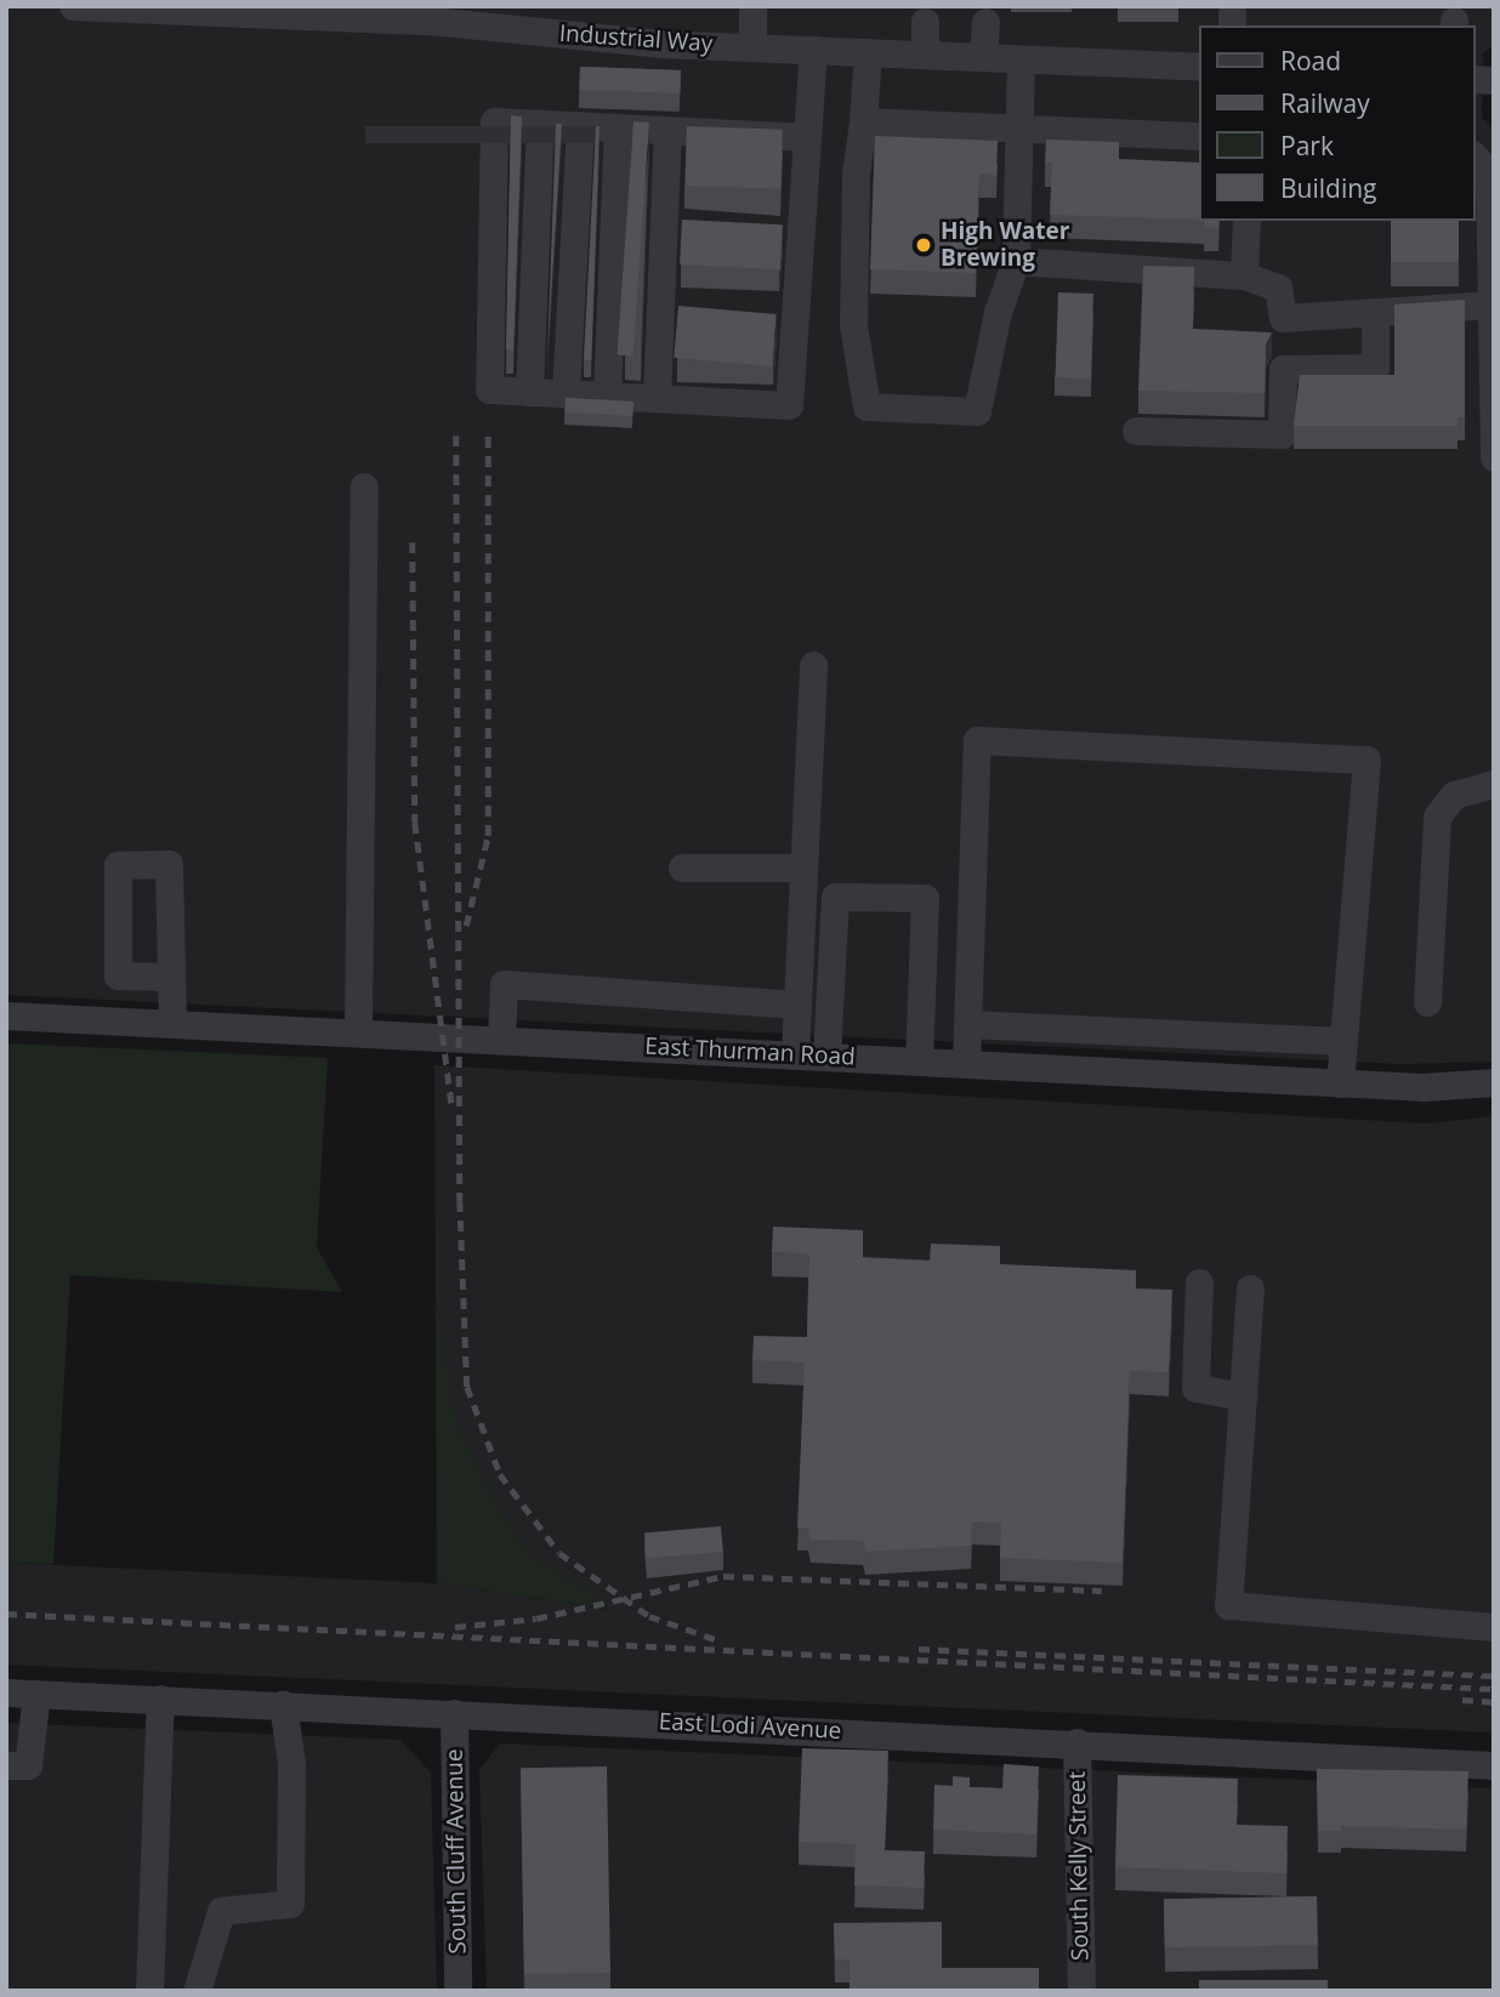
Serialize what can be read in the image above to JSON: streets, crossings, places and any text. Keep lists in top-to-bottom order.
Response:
{
  "streets": {
    "street": [
      "Industrial Way",
      "East Thurman Road",
      "East Lodi Avenue",
      "South Cluff Avenue",
      "South Kelly Street"
    ]
  },
  "crossings": [
    ["East Lodi Avenue", "South Cluff Avenue"],
    ["East Lodi Avenue", "South Kelly Street"]
  ],
  "places": ["High Water Brewing"],
  "legend": [
    "Road",
    "Railway",
    "Park",
    "Building"
  ]
}
